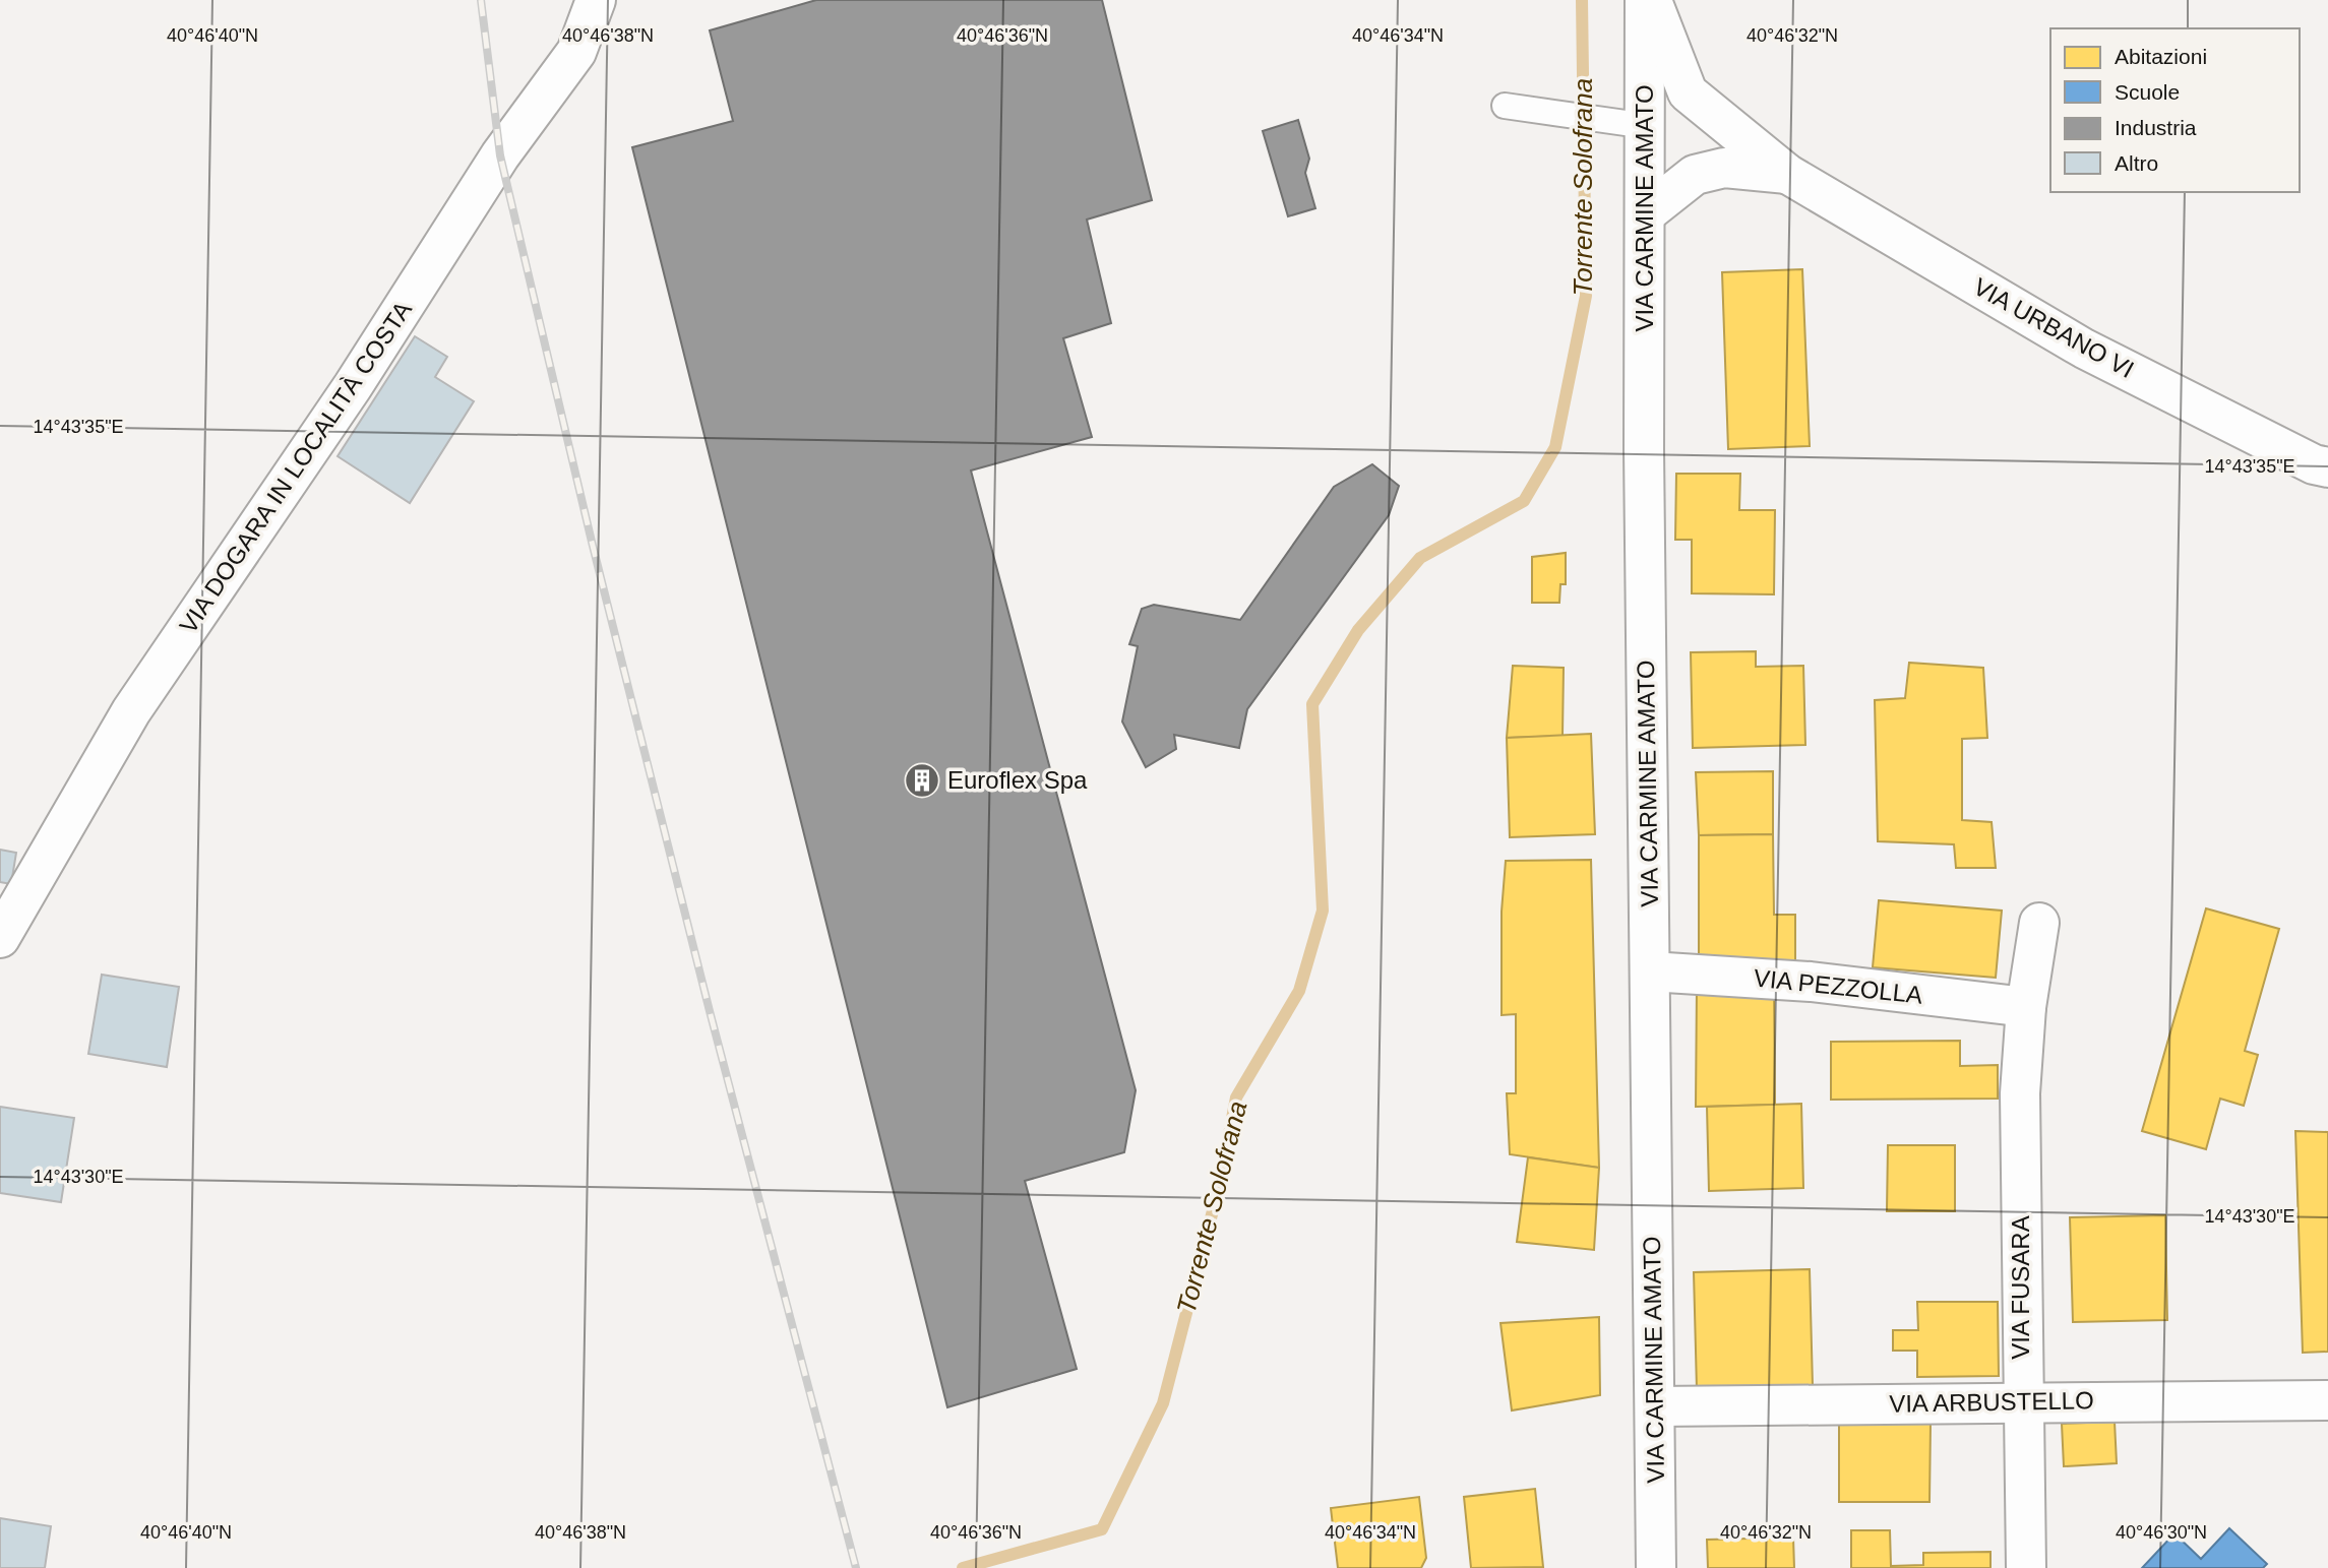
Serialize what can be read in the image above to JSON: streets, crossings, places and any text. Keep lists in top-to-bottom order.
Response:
{
  "streets": {
    "street": [
      "VIA CARMINE AMATO",
      "VIA URBANO VI",
      "VIA DOGARA IN LOCALITÀ COSTA",
      "VIA PEZZOLLA",
      "VIA FUSARA",
      "VIA ARBUSTELLO"
    ]
  },
  "crossings": [
    ["VIA CARMINE AMATO", "VIA URBANO VI"],
    ["VIA CARMINE AMATO", "VIA PEZZOLLA"],
    ["VIA CARMINE AMATO", "VIA ARBUSTELLO"],
    ["VIA PEZZOLLA", "VIA FUSARA"],
    ["VIA FUSARA", "VIA ARBUSTELLO"]
  ],
  "water": ["Torrente Solofrana"],
  "places": {
    "building": ["Euroflex Spa"]
  },
  "legend": [
    "Abitazioni",
    "Scuole",
    "Industria",
    "Altro"
  ],
  "coordinates": [
    "40°46'40\"N",
    "40°46'38\"N",
    "40°46'36\"N",
    "40°46'34\"N",
    "40°46'32\"N",
    "14°43'35\"E",
    "14°43'30\"E",
    "40°46'30\"N"
  ]
}
